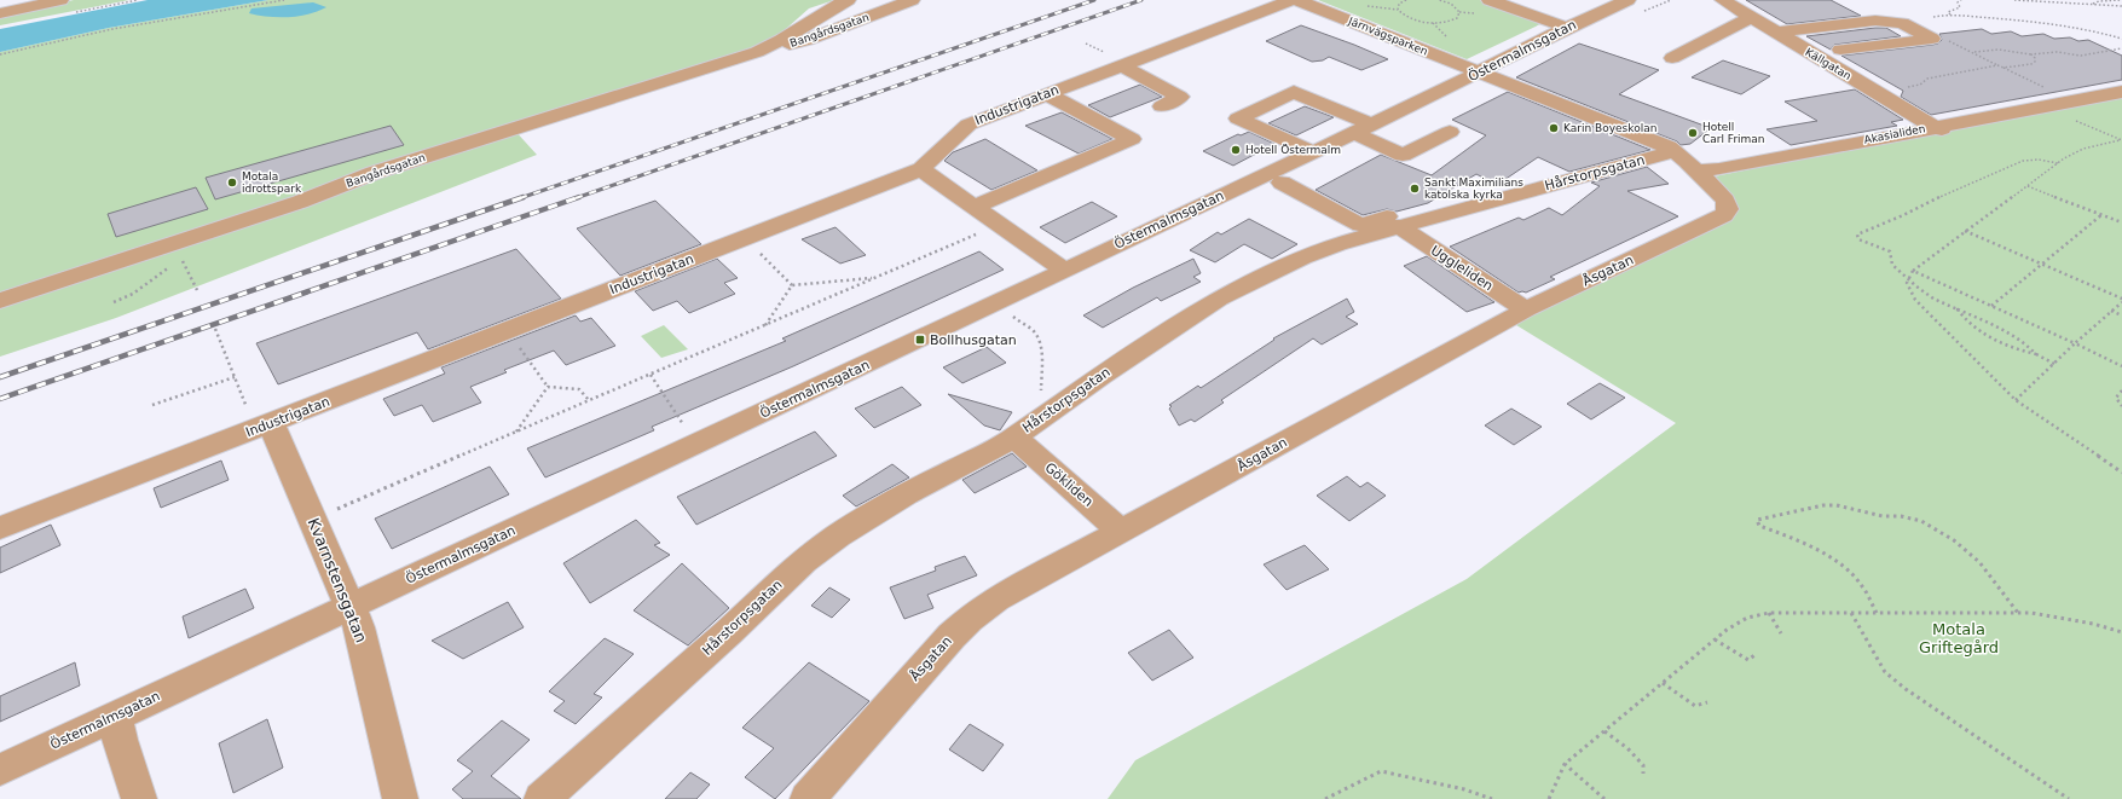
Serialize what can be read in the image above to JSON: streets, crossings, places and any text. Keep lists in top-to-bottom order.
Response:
{
  "streets": {
    "street": [
      "Bangårdsgatan",
      "Järnvägsparken",
      "Östermalmsgatan",
      "Källgatan",
      "Industrigatan",
      "Akasialiden",
      "Hårstorpsgatan",
      "Uggleliden",
      "Åsgatan",
      "Gökliden",
      "Kvarnstensgatan"
    ]
  },
  "crossings": [
    ["Järnvägsparken", "Östermalmsgatan"],
    ["Järnvägsparken", "Hårstorpsgatan"],
    ["Östermalmsgatan", "Kvarnstensgatan"],
    ["Källgatan", "Akasialiden"],
    ["Industrigatan", "Kvarnstensgatan"],
    ["Akasialiden", "Åsgatan"],
    ["Hårstorpsgatan", "Uggleliden"],
    ["Hårstorpsgatan", "Gökliden"],
    ["Uggleliden", "Åsgatan"],
    ["Åsgatan", "Gökliden"]
  ],
  "parks": ["Motala Griftegård"],
  "places": {
    "other": [
      "Karin Boyeskolan",
      "Hotell Carl Friman",
      "Hotell Östermalm",
      "Motala idrottspark",
      "Sankt Maximilians katolska kyrka"
    ],
    "transit": ["Bollhusgatan"]
  }
}
